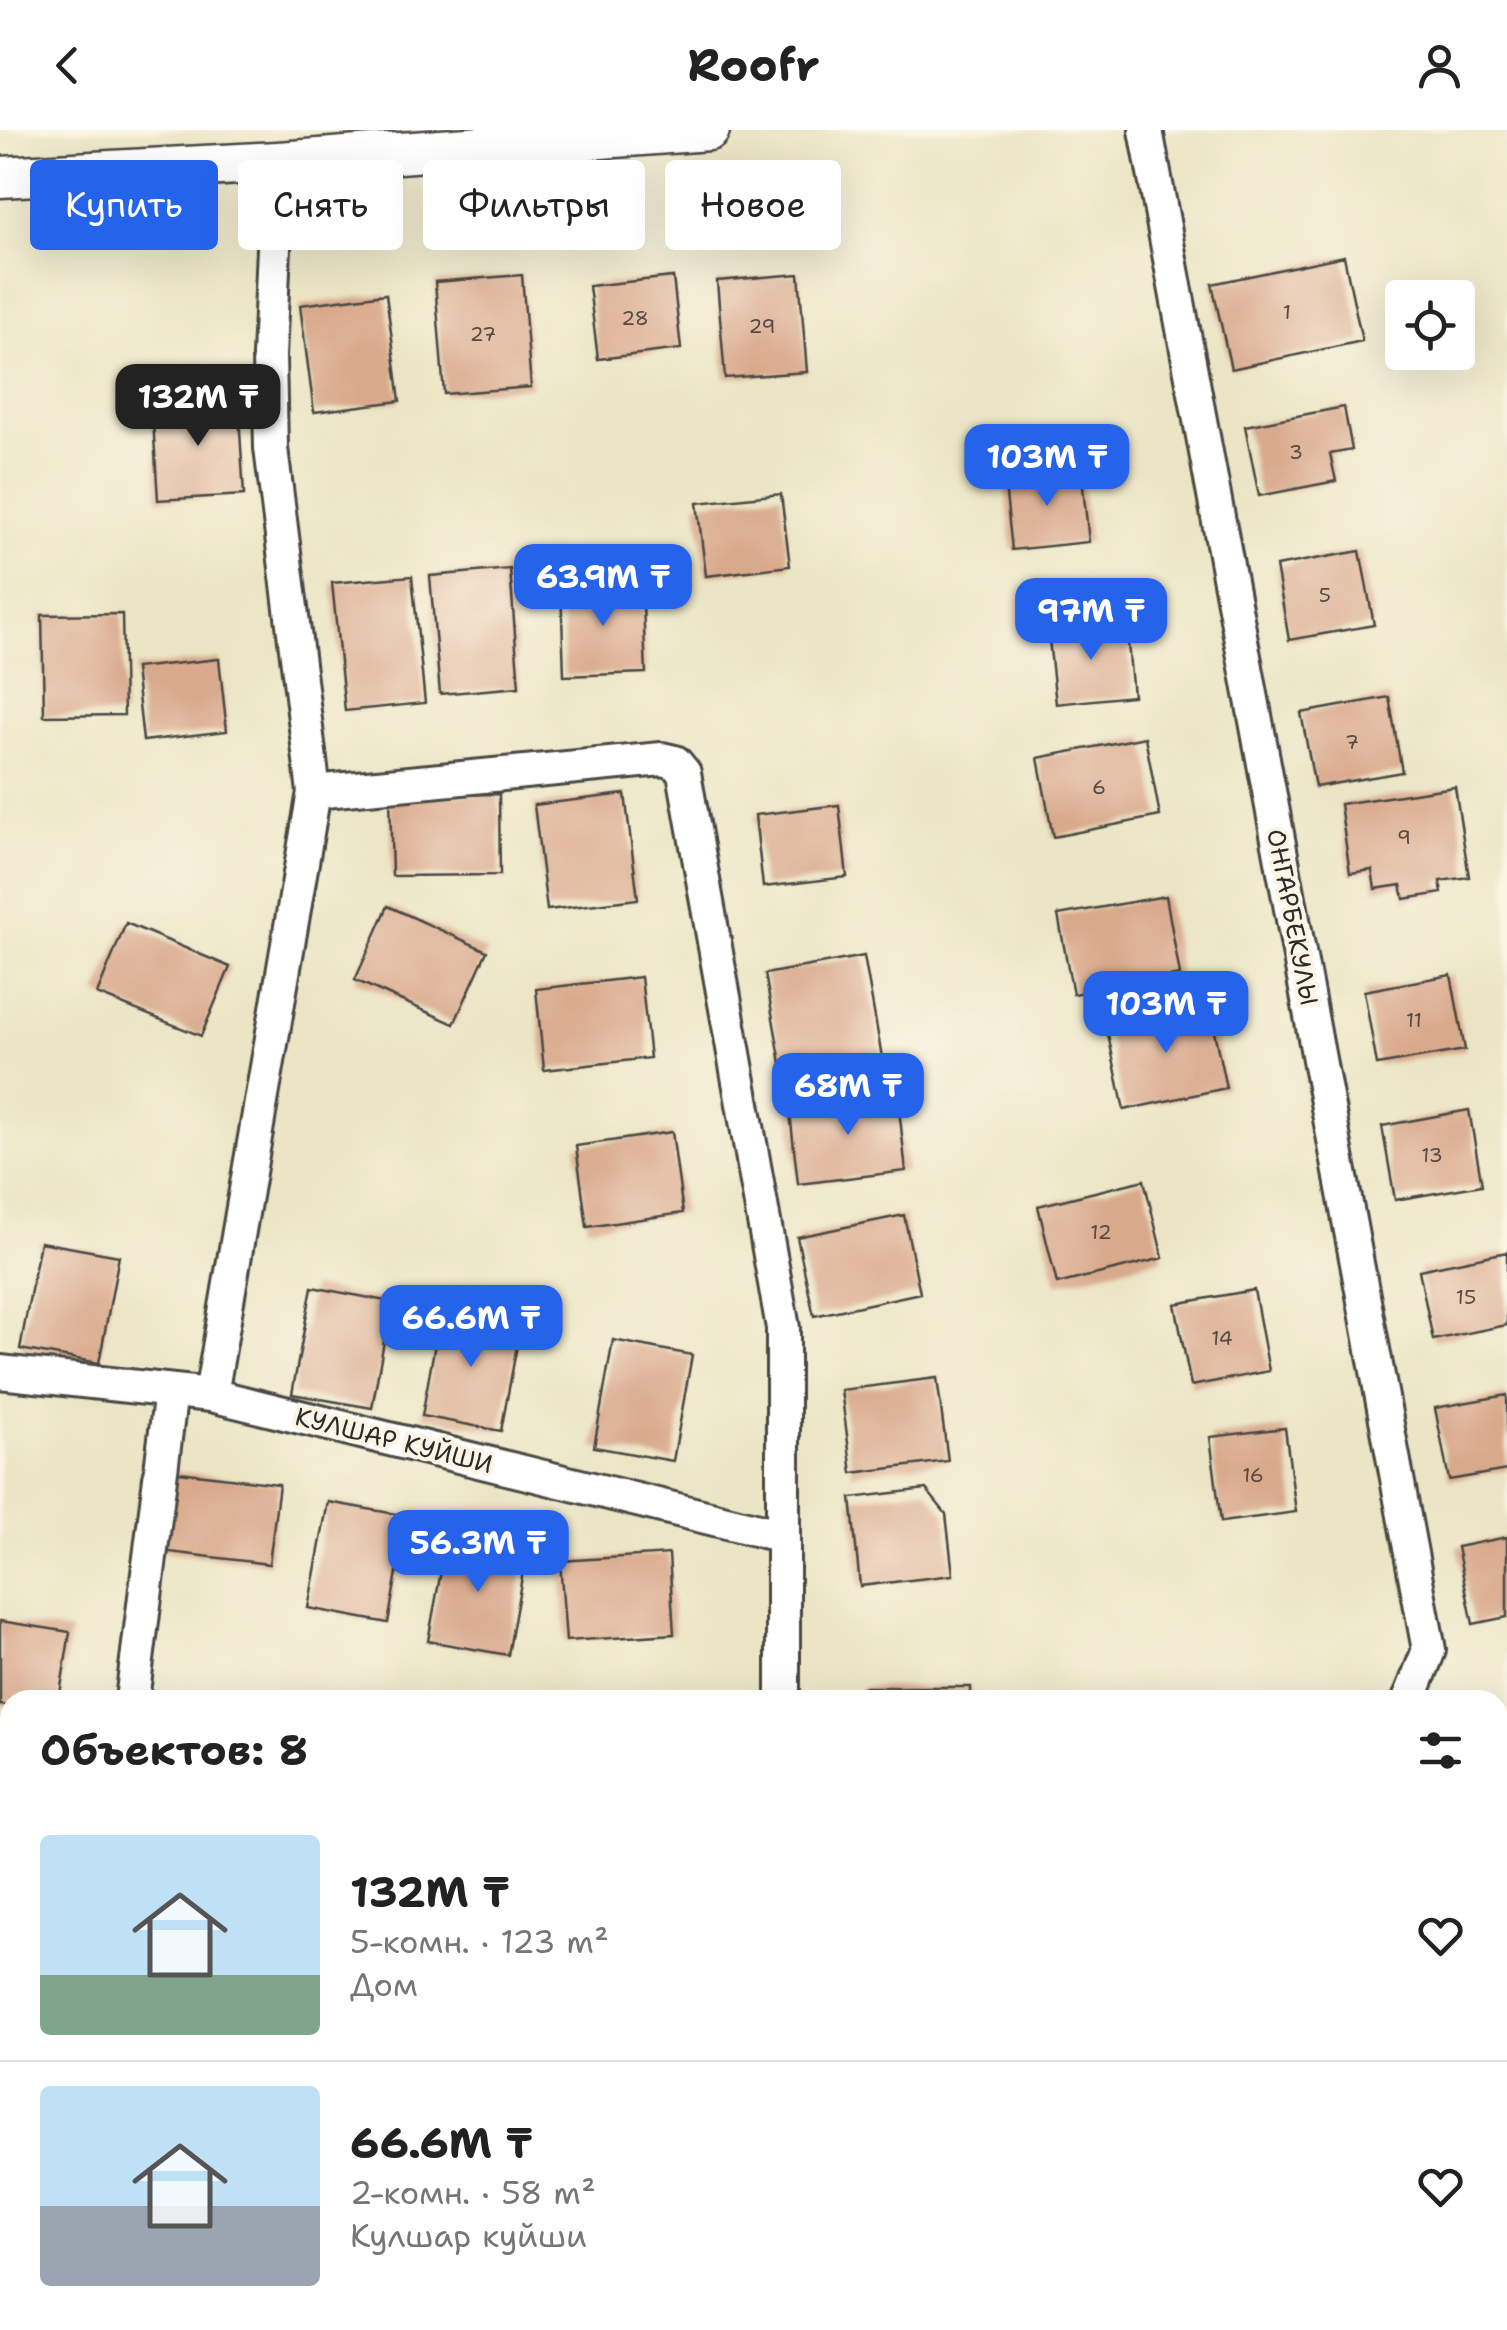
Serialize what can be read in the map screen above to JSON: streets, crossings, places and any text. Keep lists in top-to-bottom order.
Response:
{
  "streets": {
    "street": ["ОНГАРБЕКУЛЫ", "КУЛШАР КУЙШИ"]
  },
  "house_numbers": [
    "1",
    "28",
    "29",
    "27",
    "3",
    "5",
    "7",
    "6",
    "9",
    "11",
    "13",
    "12",
    "15",
    "14",
    "16"
  ],
  "page": {
    "header": "Roofr",
    "chip": [
      "Купить",
      "Снять",
      "Фильтры",
      "Новое"
    ],
    "price": [
      "132M ₸",
      "103M ₸",
      "63.9M ₸",
      "97M ₸",
      "103M ₸",
      "68M ₸",
      "66.6M ₸",
      "56.3M ₸"
    ],
    "heading": "Объектов: 8",
    "list": [
      {
        "name": "132M ₸",
        "note": "5-комн. · 123 m² · Дом"
      },
      {
        "name": "66.6M ₸",
        "note": "2-комн. · 58 m² · Кулшар куйши"
      }
    ]
  }
}
